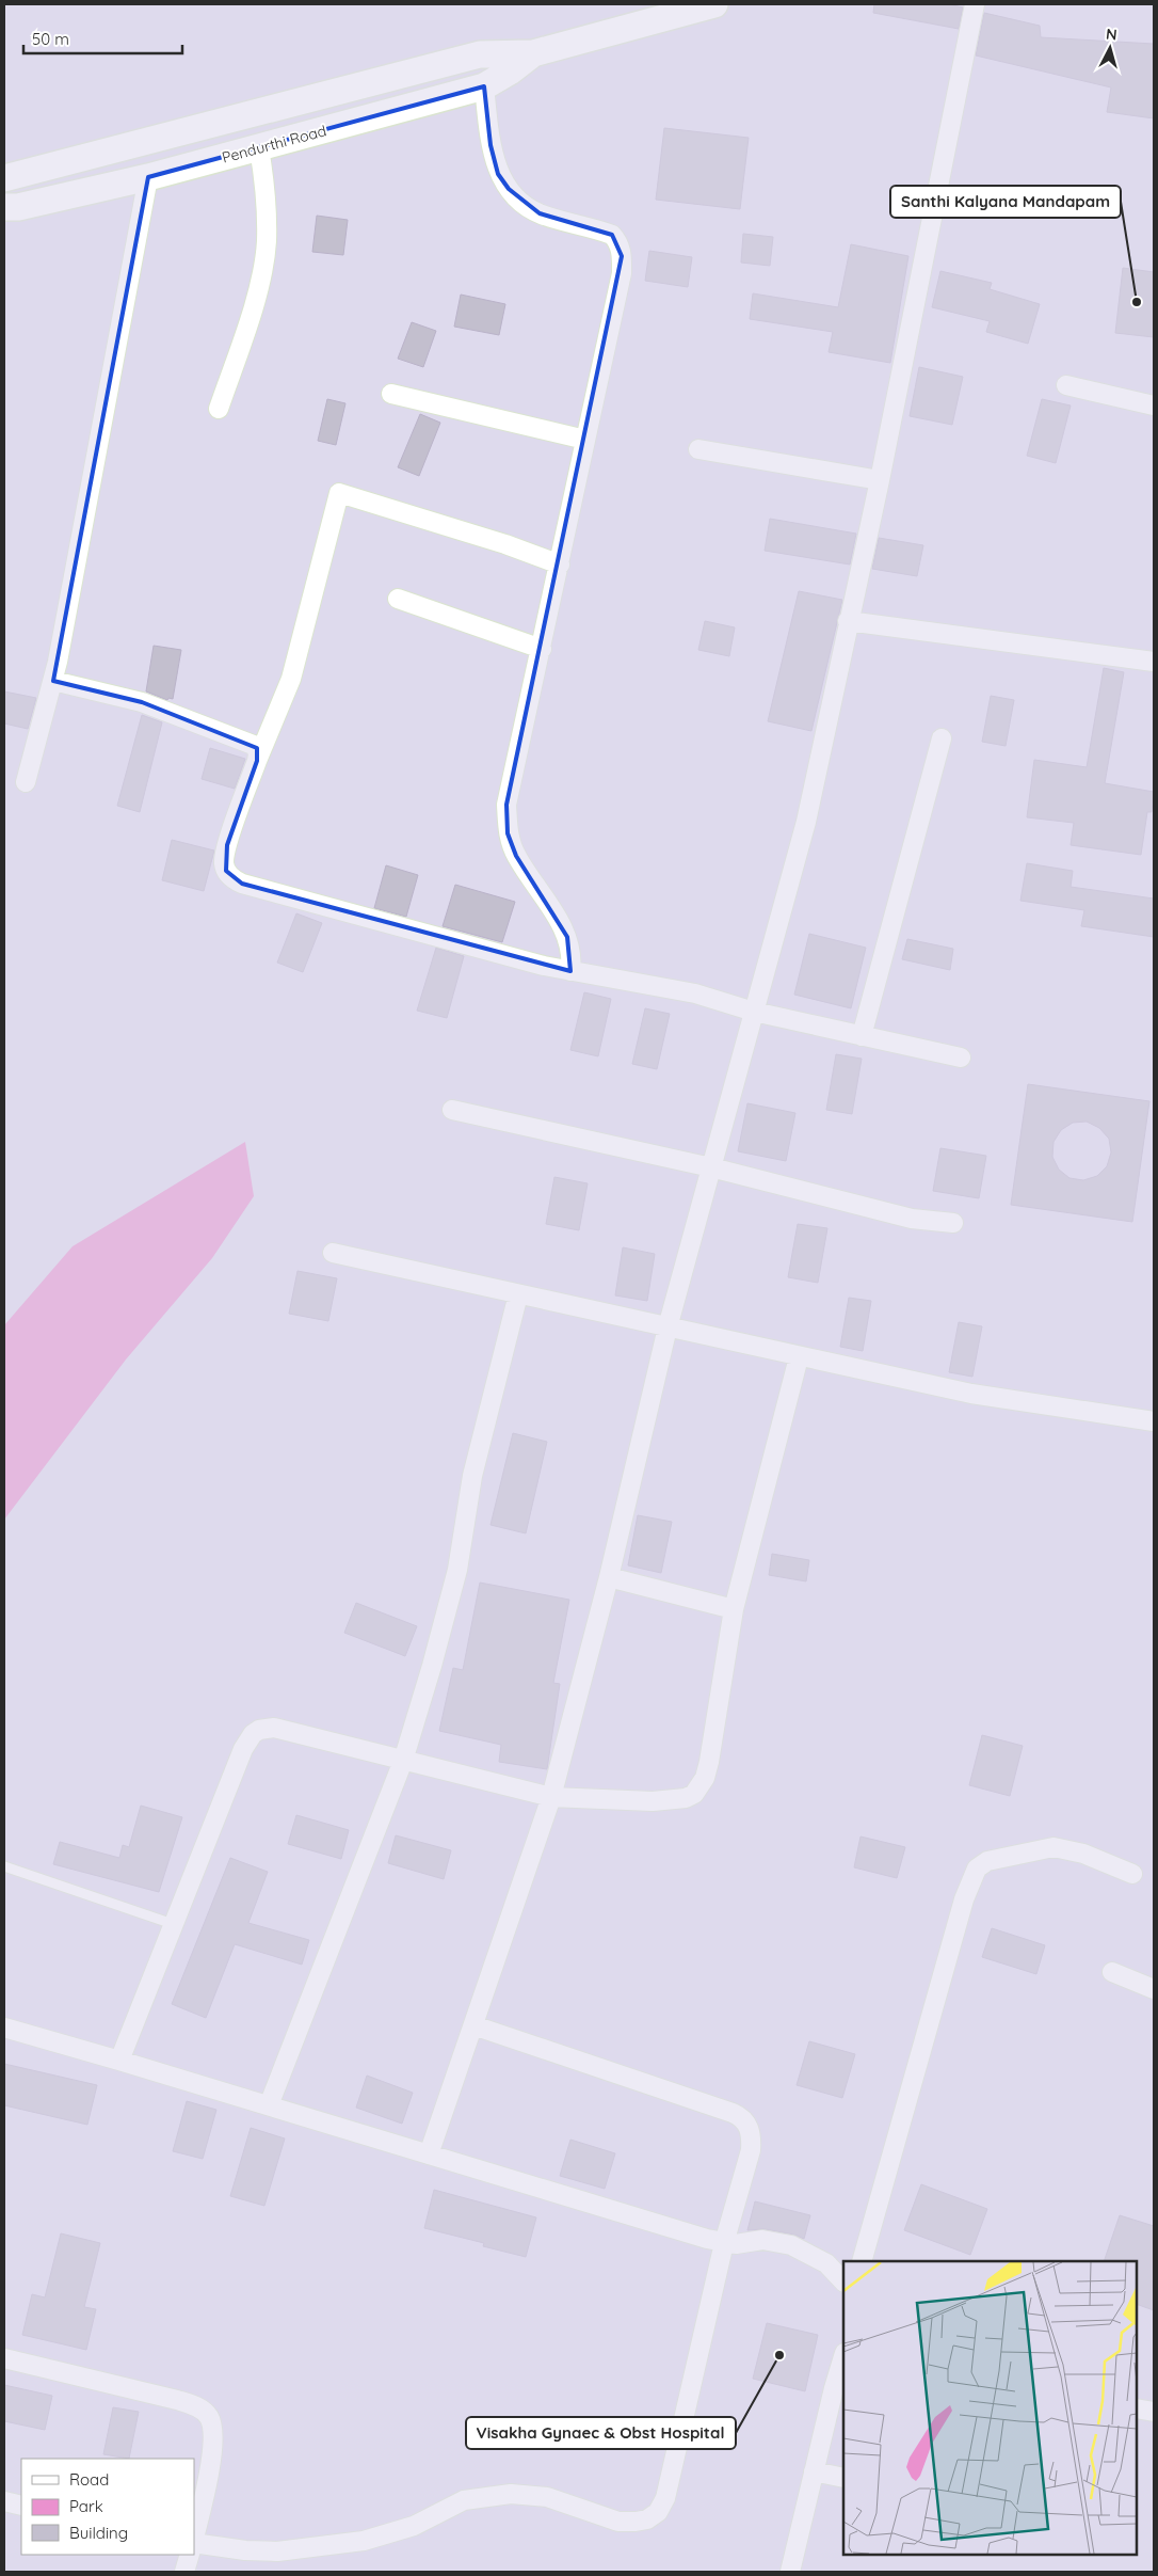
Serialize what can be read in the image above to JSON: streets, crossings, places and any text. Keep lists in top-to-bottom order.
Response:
{
  "streets": {
    "main road": ["Pendurthi Road"]
  },
  "places": ["Santhi Kalyana Mandapam", "Visakha Gynaec & Obst Hospital"],
  "legend": ["Road", "Park", "Building"],
  "scale_bar": "50 m",
  "north": "top"
}
